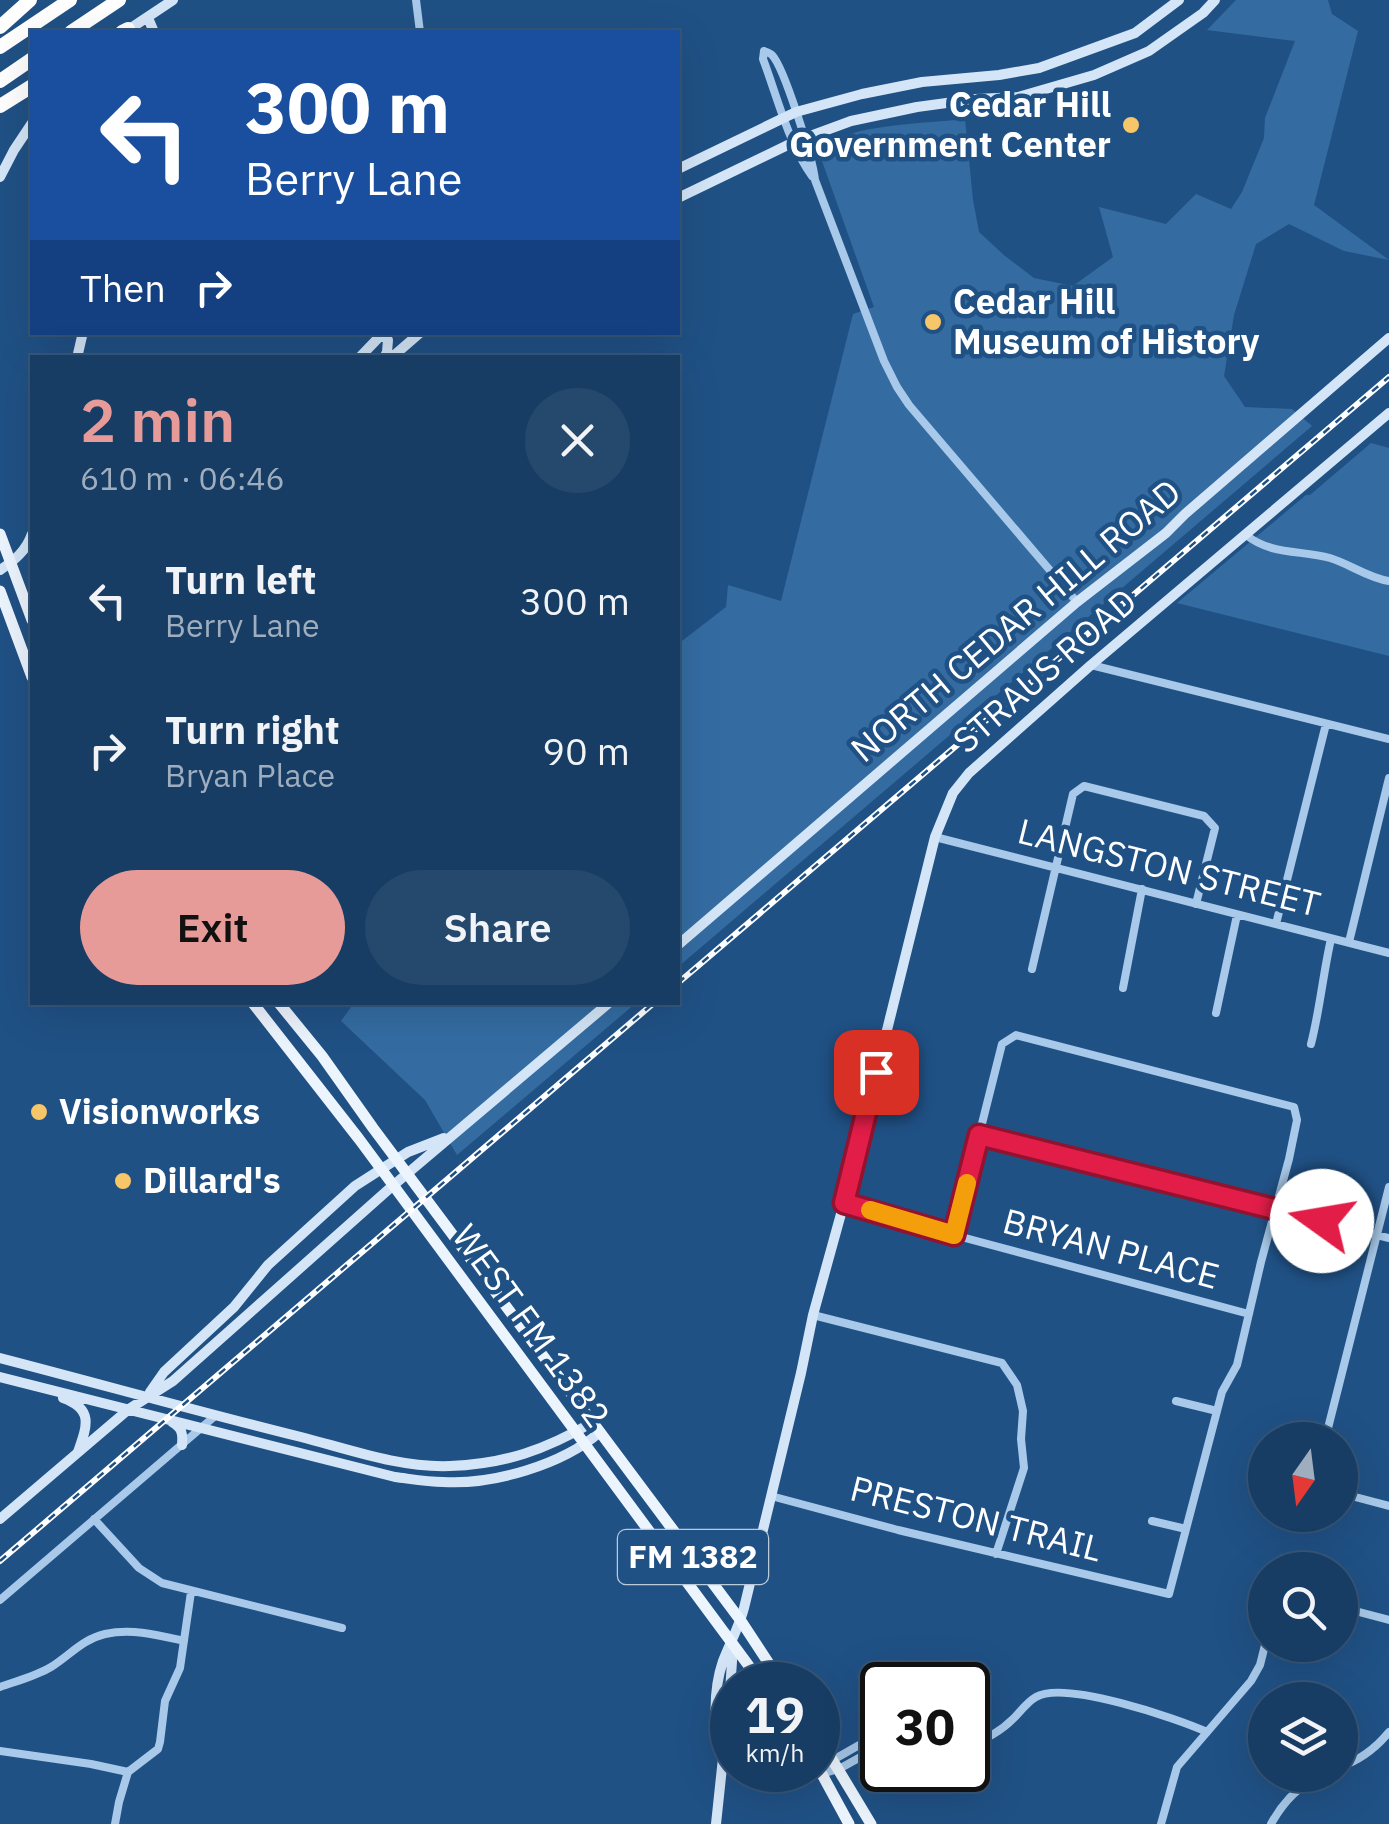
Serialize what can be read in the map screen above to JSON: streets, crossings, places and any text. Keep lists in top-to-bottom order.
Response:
{
  "streets": {
    "main road": ["WEST FM 1382", "FM 1382"],
    "street": [
      "NORTH CEDAR HILL ROAD",
      "STRAUS ROAD",
      "LANGSTON STREET",
      "BRYAN PLACE",
      "PRESTON TRAIL"
    ]
  },
  "crossings": [
    ["STRAUS ROAD", "LANGSTON STREET"],
    ["STRAUS ROAD", "BRYAN PLACE"],
    ["STRAUS ROAD", "WEST FM 1382"],
    ["STRAUS ROAD", "PRESTON TRAIL"]
  ],
  "places": [
    "Cedar Hill Government Center",
    "Cedar Hill Museum of History",
    "Visionworks",
    "Dillard's"
  ],
  "north": "bottom",
  "page": {
    "turn": ["300 m", "Berry Lane"],
    "then": "Then",
    "heading": ["2 min", "610 m · 06:46"],
    "list": [
      {
        "name": "Turn left",
        "note": "Berry Lane",
        "value": "300 m"
      },
      {
        "name": "Turn right",
        "note": "Bryan Place",
        "value": "90 m"
      }
    ],
    "buttons": ["Exit", "Share"],
    "speed": "19 km/h",
    "limit": "30"
  }
}
